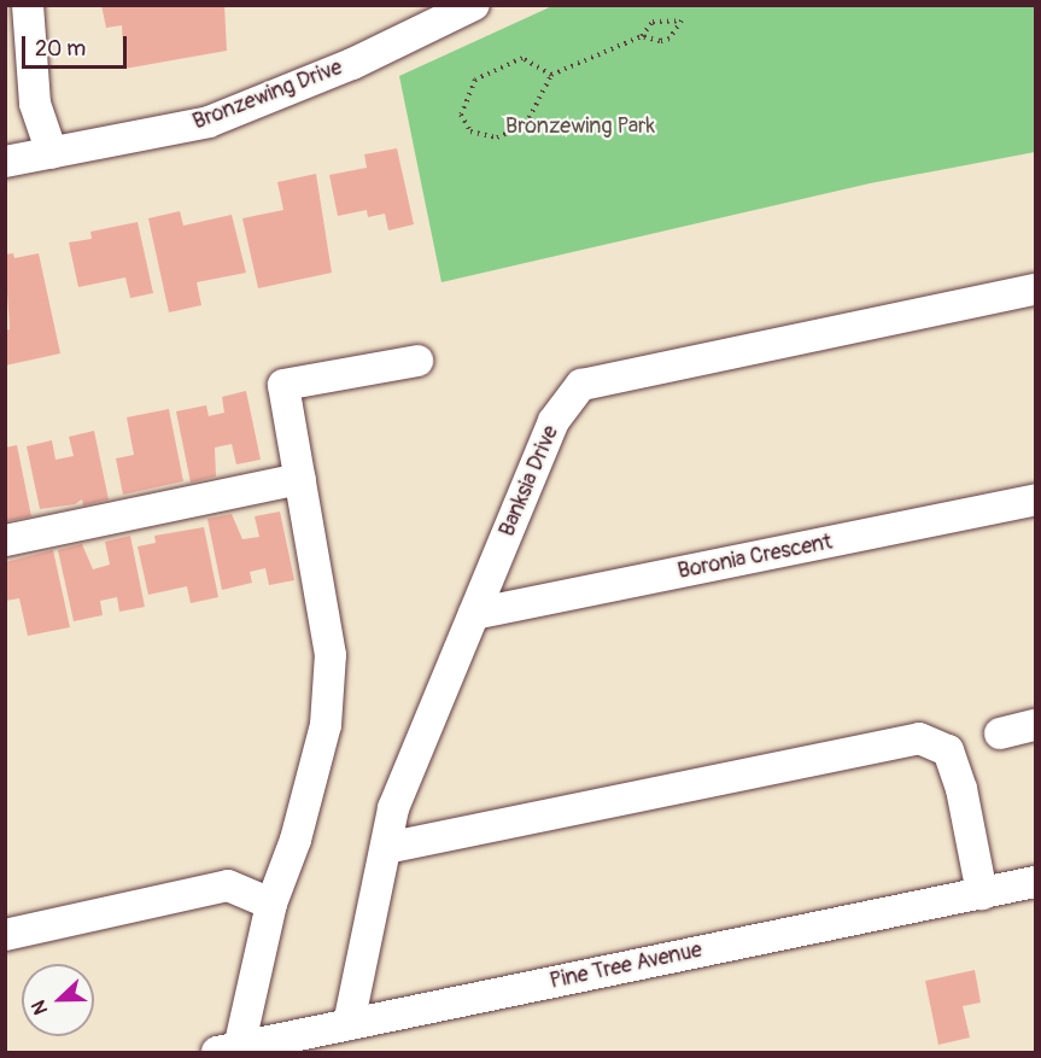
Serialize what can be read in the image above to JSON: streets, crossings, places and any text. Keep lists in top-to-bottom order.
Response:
{
  "streets": {
    "street": [
      "Bronzewing Drive",
      "Banksia Drive",
      "Boronia Crescent",
      "Pine Tree Avenue"
    ]
  },
  "crossings": [
    ["Banksia Drive", "Boronia Crescent"],
    ["Banksia Drive", "Pine Tree Avenue"]
  ],
  "parks": ["Bronzewing Park"],
  "scale_bar": "20 m",
  "north": "left"
}
